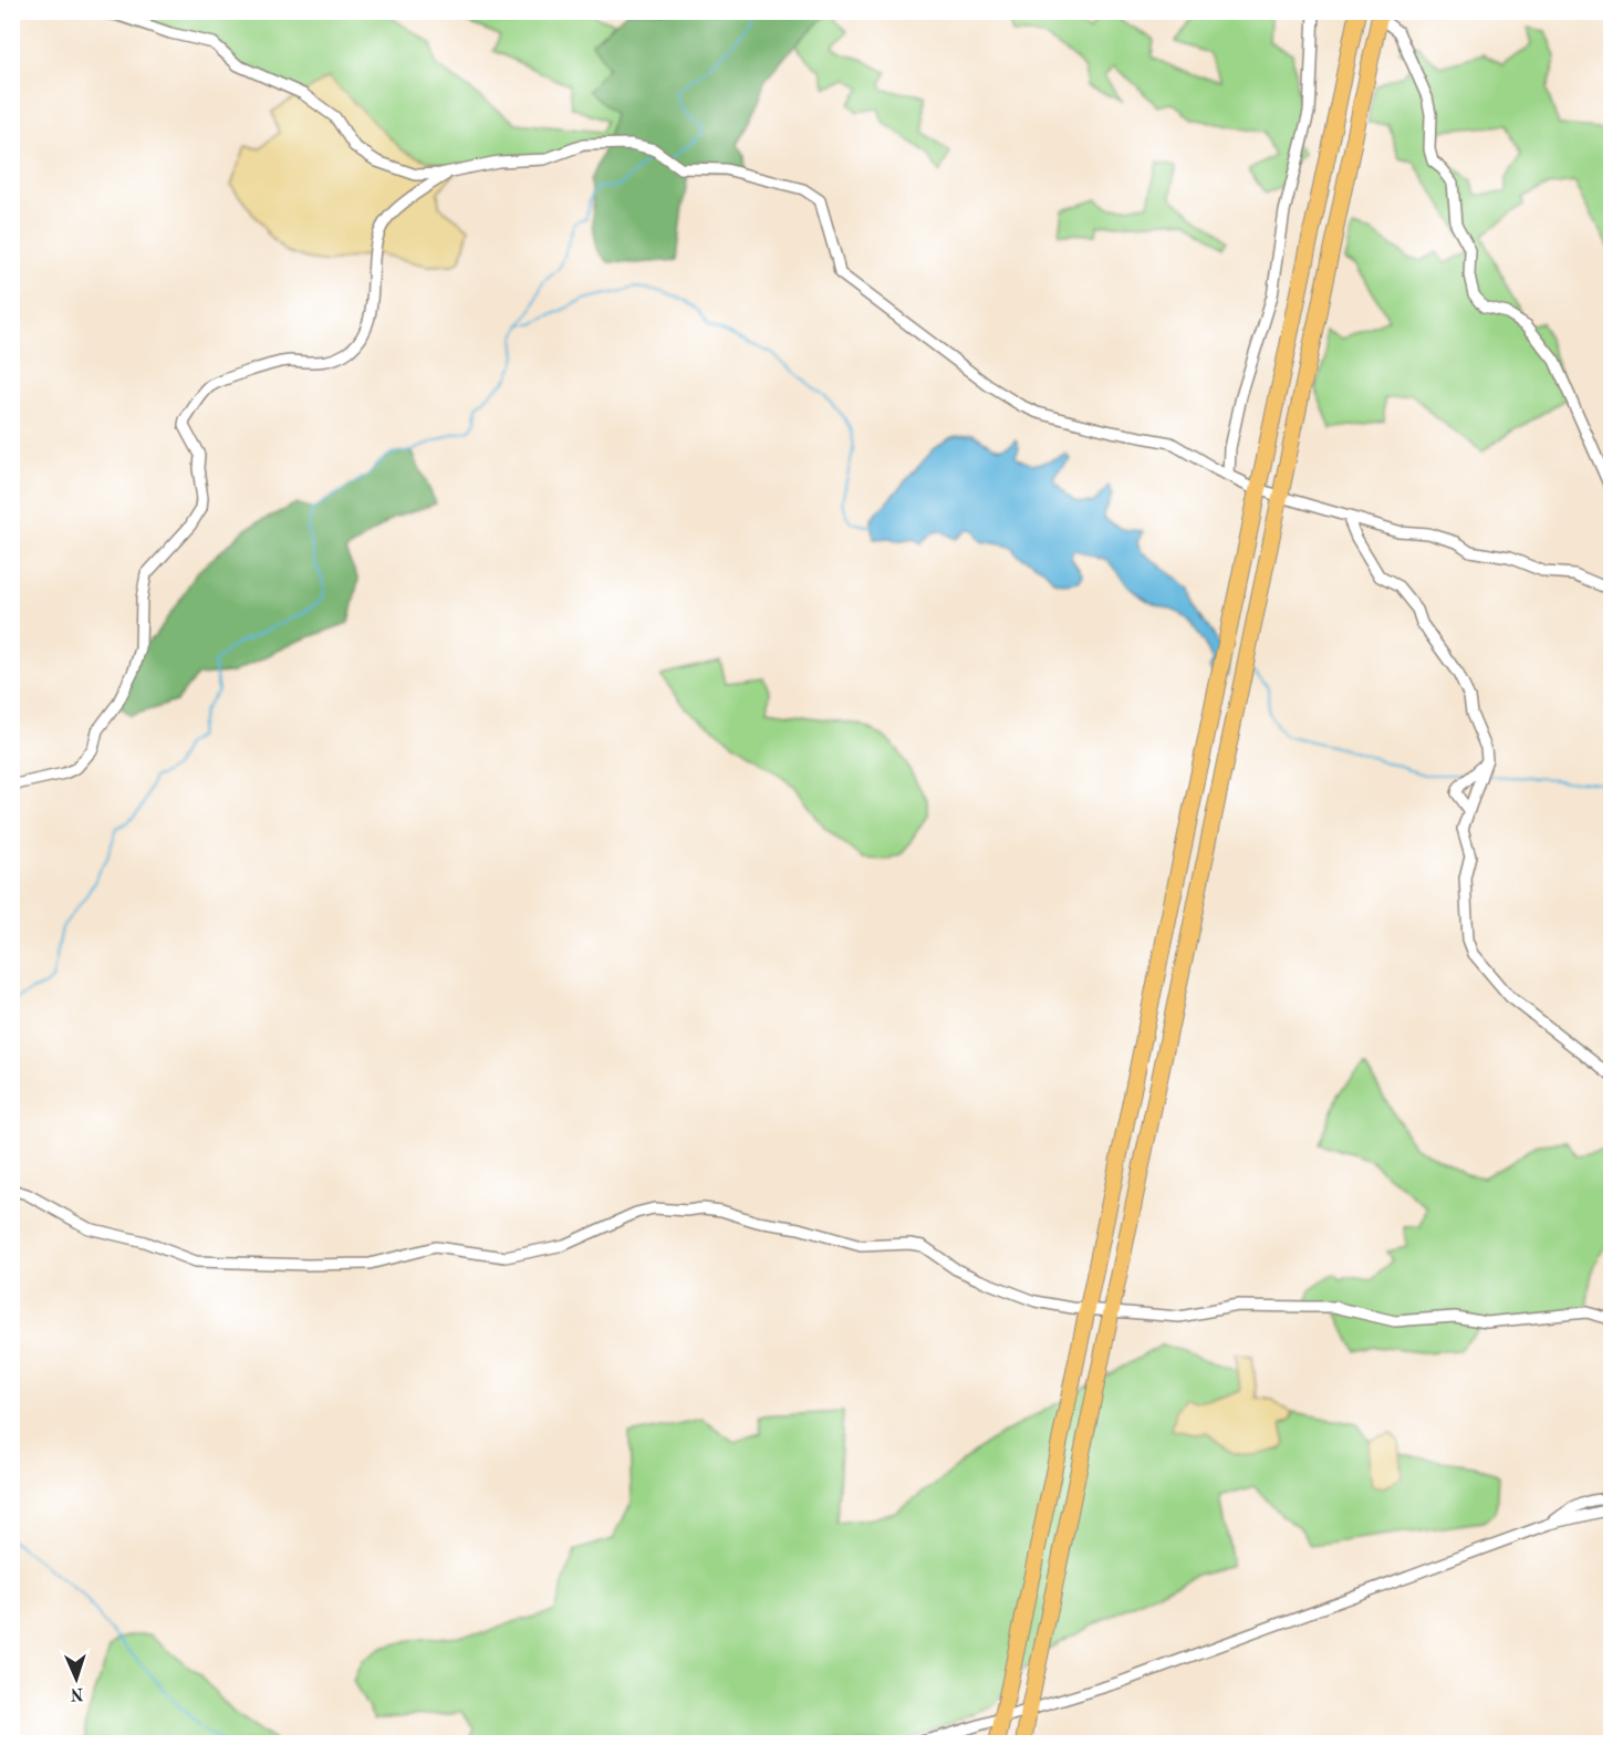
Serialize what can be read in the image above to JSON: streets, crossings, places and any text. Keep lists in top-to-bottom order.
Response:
{
  "north": "bottom"
}
